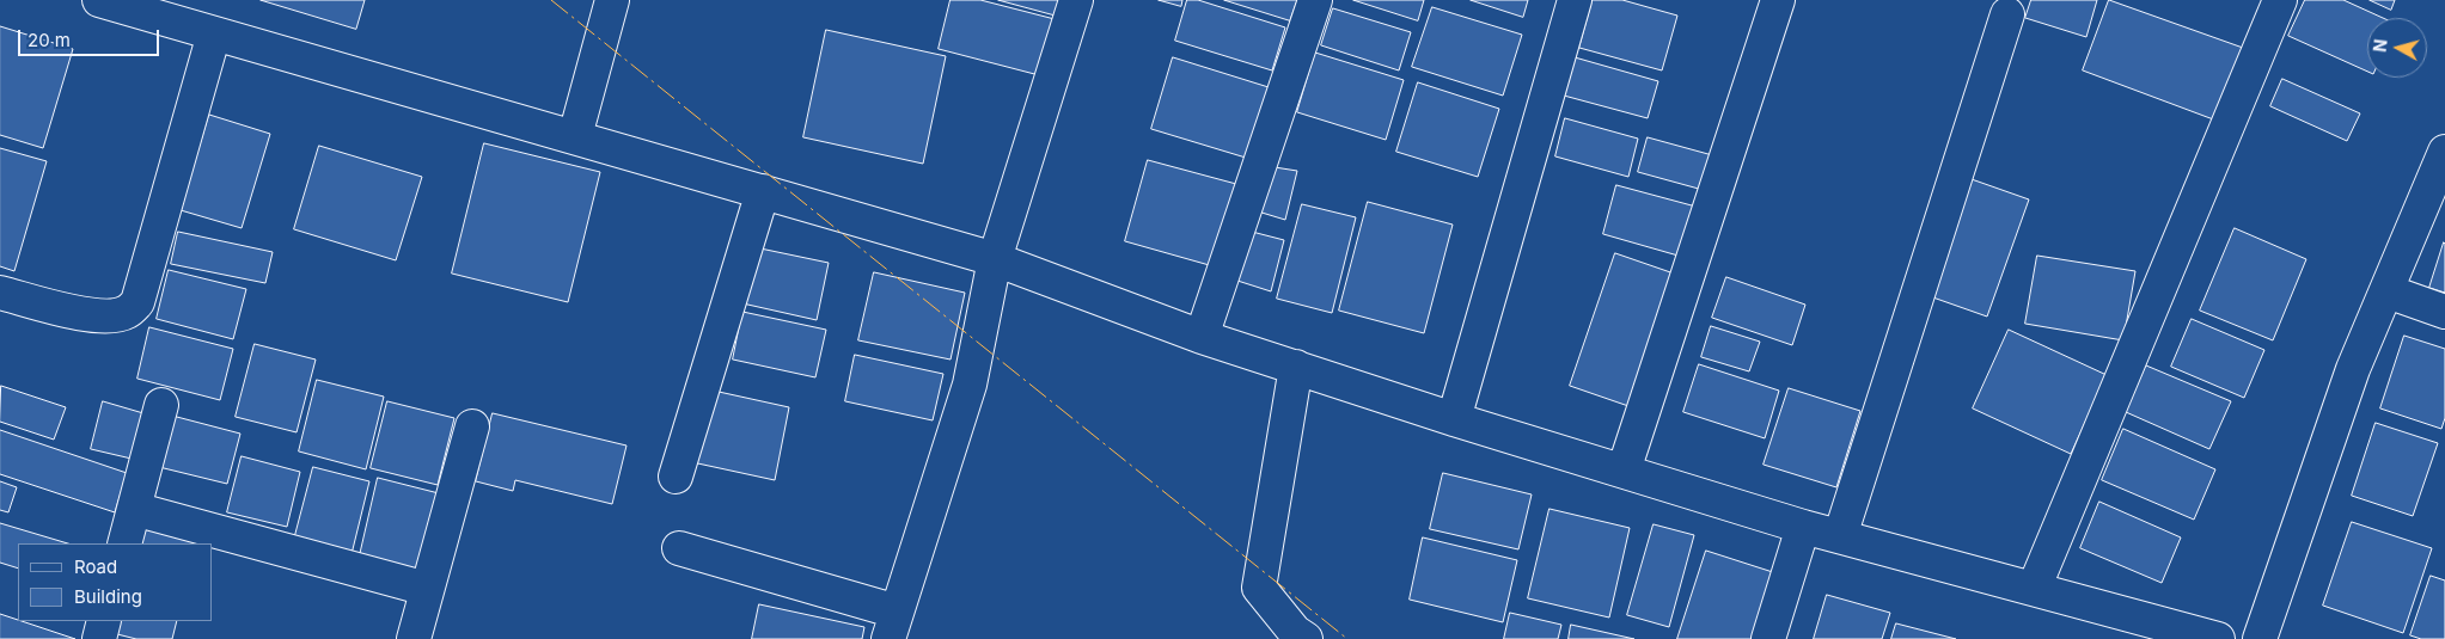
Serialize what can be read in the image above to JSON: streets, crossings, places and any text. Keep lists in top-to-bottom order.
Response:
{
  "legend": ["Road", "Building"],
  "scale_bar": "20 m",
  "north": "left"
}
